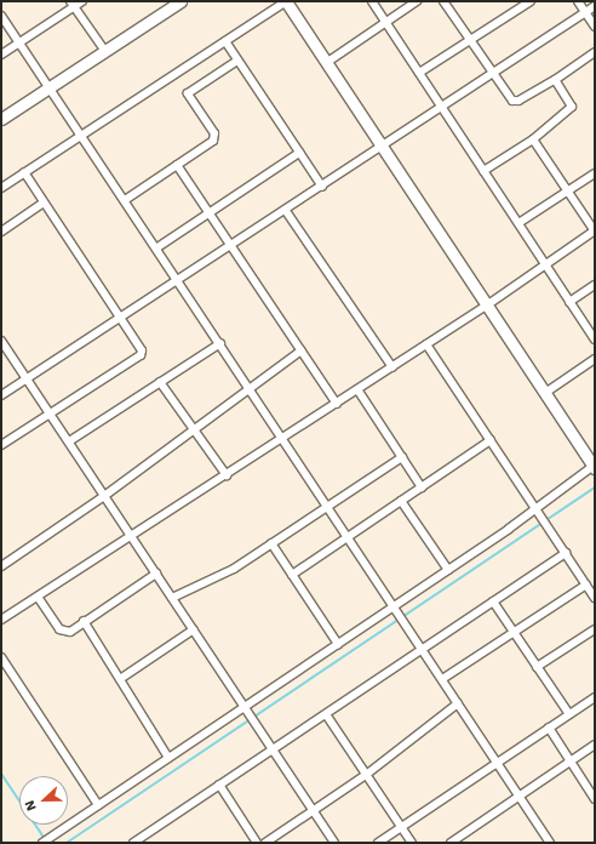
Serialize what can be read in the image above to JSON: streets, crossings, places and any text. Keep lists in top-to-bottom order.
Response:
{
  "north": "left"
}
